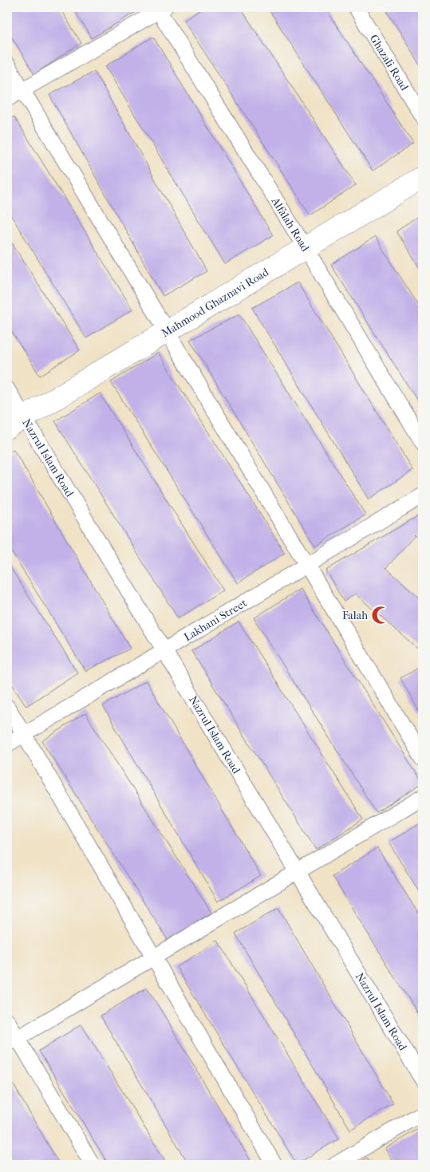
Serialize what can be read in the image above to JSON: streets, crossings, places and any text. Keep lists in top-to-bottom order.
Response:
{
  "streets": {
    "street": [
      "Ghazali Road",
      "Alfalah Road",
      "Mahmood Ghaznavi Road",
      "Nazrul Islam Road",
      "Lakhani Street"
    ]
  },
  "crossings": [
    ["Alfalah Road", "Mahmood Ghaznavi Road"],
    ["Mahmood Ghaznavi Road", "Nazrul Islam Road"],
    ["Nazrul Islam Road", "Lakhani Street"]
  ],
  "places": {
    "mosque": ["Falah"]
  }
}
